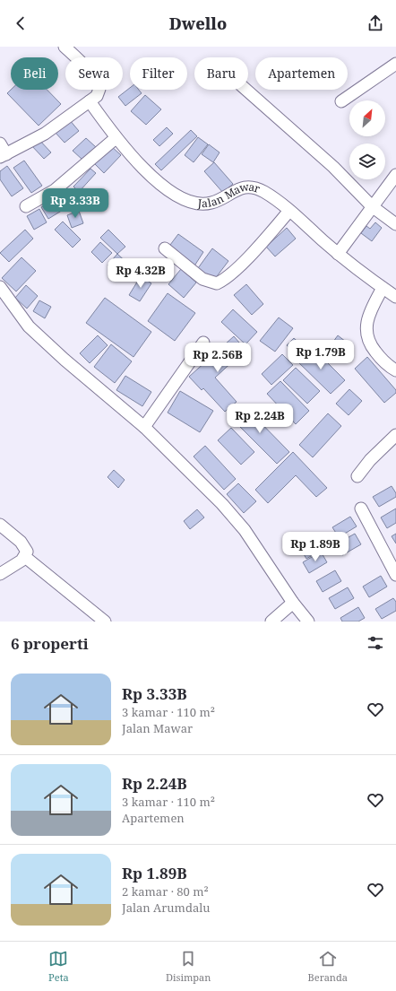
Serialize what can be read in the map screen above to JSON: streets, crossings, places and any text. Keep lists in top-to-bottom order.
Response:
{
  "streets": {
    "street": ["Jalan Mawar"]
  },
  "north": "top right",
  "page": {
    "header": "Dwello",
    "chip": [
      "Beli",
      "Sewa",
      "Filter",
      "Baru",
      "Apartemen"
    ],
    "price": [
      "Rp 3.33B",
      "Rp 4.32B",
      "Rp 1.79B",
      "Rp 2.56B",
      "Rp 2.24B",
      "Rp 1.89B"
    ],
    "heading": "6 properti",
    "list": [
      {
        "name": "Rp 3.33B",
        "note": "3 kamar · 110 m² · Jalan Mawar"
      },
      {
        "name": "Rp 2.24B",
        "note": "3 kamar · 110 m² · Apartemen"
      },
      {
        "name": "Rp 1.89B",
        "note": "2 kamar · 80 m² · Jalan Arumdalu"
      }
    ],
    "tabs": ["Peta", "Disimpan", "Beranda"]
  }
}
